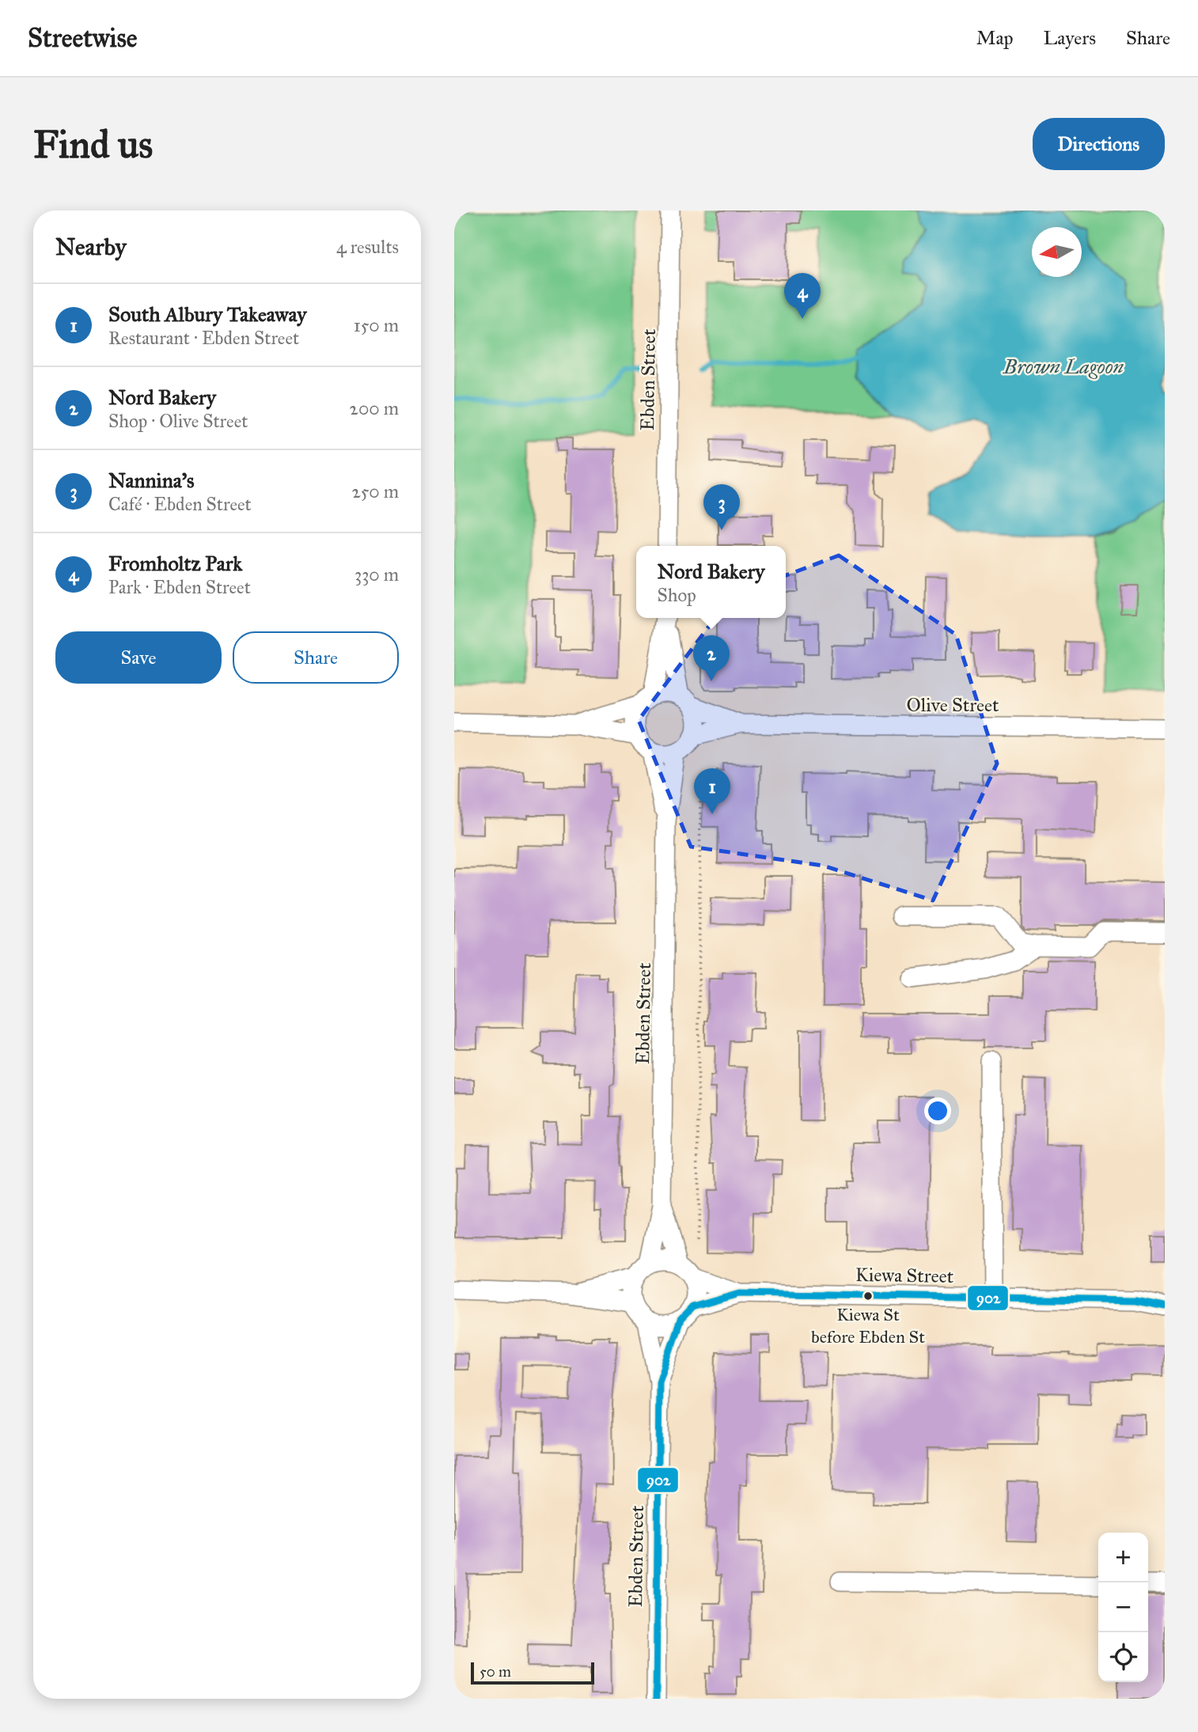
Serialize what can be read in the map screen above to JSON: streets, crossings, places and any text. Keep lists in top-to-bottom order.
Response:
{
  "streets": {
    "street": ["Ebden Street", "Olive Street", "Kiewa Street"]
  },
  "crossings": [
    ["Ebden Street", "Olive Street"],
    ["Ebden Street", "Kiewa Street"]
  ],
  "water": ["Brown Lagoon"],
  "places": ["Kiewa St before Ebden St"],
  "lines": ["transit line 902"],
  "scale_bar": "50 m",
  "north": "left",
  "page": {
    "header": "Streetwise",
    "nav": ["Map", "Layers", "Share"],
    "buttons": [
      "Directions",
      ["Save", "Share"]
    ],
    "title": "Find us",
    "heading": ["Nearby", "4 results"],
    "pins": [
      "4",
      "3",
      "2",
      "1"
    ],
    "list": [
      {
        "mark": "1",
        "name": "South Albury Takeaway",
        "note": "Restaurant · Ebden Street",
        "value": "150 m"
      },
      {
        "mark": "2",
        "name": "Nord Bakery",
        "note": "Shop · Olive Street",
        "value": "200 m"
      },
      {
        "mark": "3",
        "name": "Nannina's",
        "note": "Café · Ebden Street",
        "value": "250 m"
      },
      {
        "mark": "4",
        "name": "Fromholtz Park",
        "note": "Park · Ebden Street",
        "value": "330 m"
      }
    ],
    "popup": ["Nord Bakery", "Shop"],
    "map_buttons": ["+", "−"],
    "scale": "50 m"
  }
}
